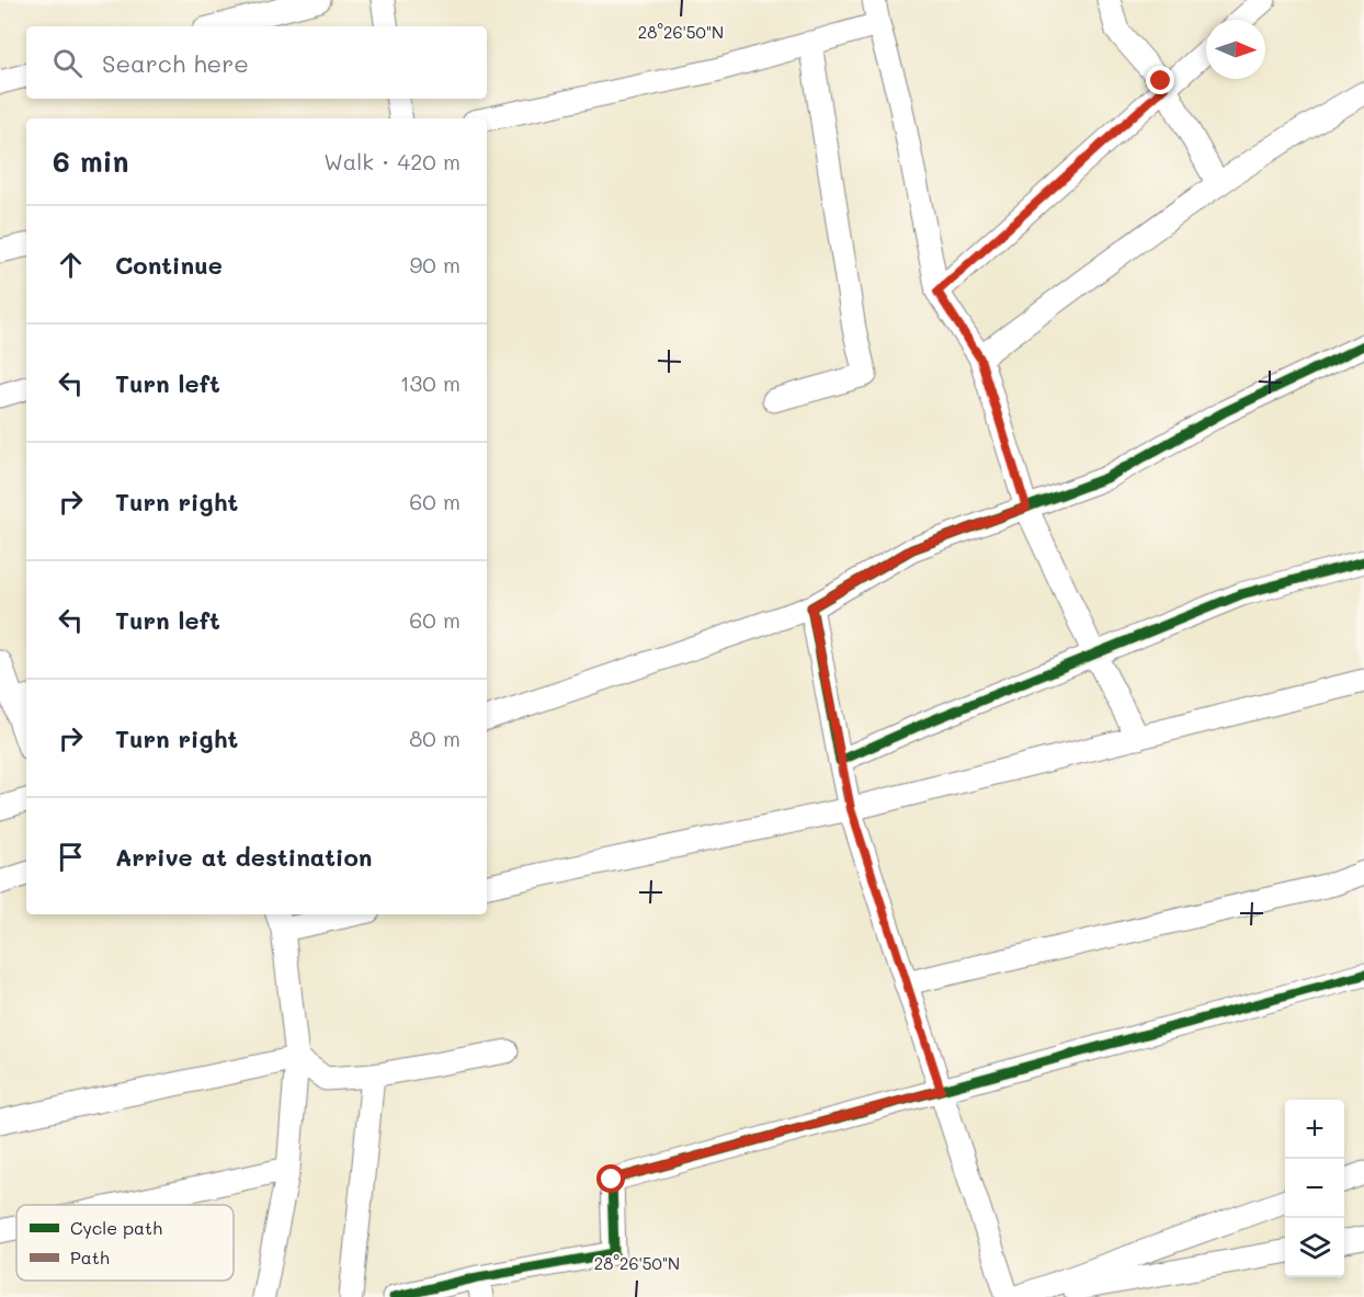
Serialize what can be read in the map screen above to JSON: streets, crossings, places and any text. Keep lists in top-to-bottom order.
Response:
{
  "legend": ["Cycle path", "Path"],
  "north": "right",
  "page": {
    "search": "Search here",
    "heading": ["6 min", "Walk · 420 m"],
    "list": [
      ["Continue", "90 m"],
      ["Turn left", "130 m"],
      ["Turn right", "60 m"],
      ["Turn left", "60 m"],
      ["Turn right", "80 m"],
      "Arrive at destination"
    ],
    "map_buttons": ["+", "−"]
  },
  "coordinates": ["28°26'50\"N"]
}
